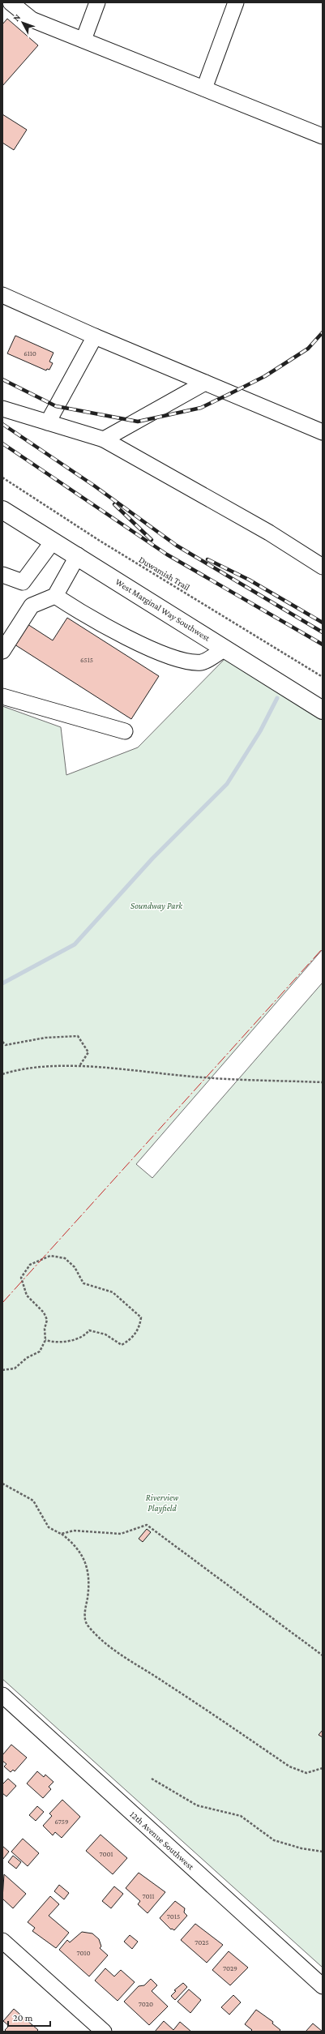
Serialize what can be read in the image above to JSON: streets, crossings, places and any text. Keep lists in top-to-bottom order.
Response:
{
  "streets": {
    "main road": ["West Marginal Way Southwest"],
    "street": ["12th Avenue Southwest"],
    "path": ["Duwamish Trail"]
  },
  "parks": ["Soundway Park", "Riverview Playfield"],
  "house_numbers": [
    "6110",
    "6515",
    "6759",
    "7001",
    "7011",
    "7015",
    "7025",
    "7010",
    "7029",
    "7020"
  ],
  "scale_bar": "20 m",
  "north": "top left"
}
